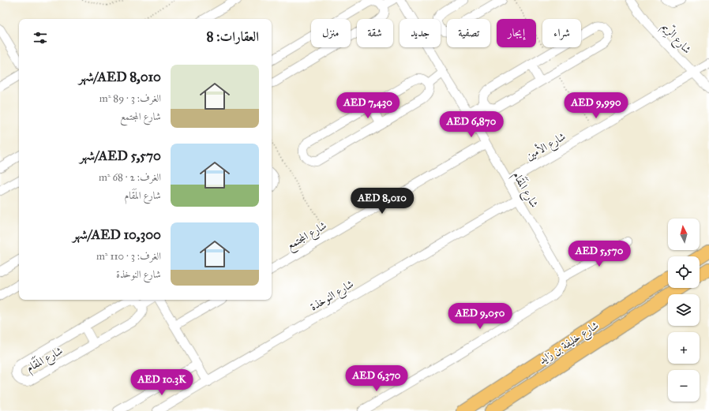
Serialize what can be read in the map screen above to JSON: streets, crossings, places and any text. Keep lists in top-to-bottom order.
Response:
{
  "streets": {
    "highway": ["شارع خليفة بن زايد"],
    "street": [
      "شارع الرِّيم",
      "شارع الأمين",
      "شارع المَقَام",
      "شارع المجتمع",
      "شارع النوخذة"
    ]
  },
  "crossings": [
    ["شارع الرِّيم", "شارع الأمين"],
    ["شارع الأمين", "شارع المَقَام"],
    ["شارع المَقَام", "شارع المجتمع"],
    ["شارع المَقَام", "شارع النوخذة"]
  ],
  "north": "top",
  "page": {
    "chip": [
      "شراء",
      "إيجار",
      "تصفية",
      "جديد",
      "شقة",
      "منزل"
    ],
    "heading": "العقارات: 8",
    "list": [
      {
        "name": "AED 8,010/شهر",
        "note": "الغرف: 3 · 89 m² · شارع المجتمع"
      },
      {
        "name": "AED 5,570/شهر",
        "note": "الغرف: 2 · 68 m² · شارع المَقَام"
      },
      {
        "name": "AED 10,300/شهر",
        "note": "الغرف: 3 · 110 m² · شارع النوخذة"
      }
    ],
    "price": [
      "AED 7,430",
      "AED 9,990",
      "AED 6,870",
      "AED 8,010",
      "AED 5,570",
      "AED 9,050",
      "AED 6,370",
      "AED 10.3K"
    ],
    "map_buttons": ["+", "−"]
  }
}
